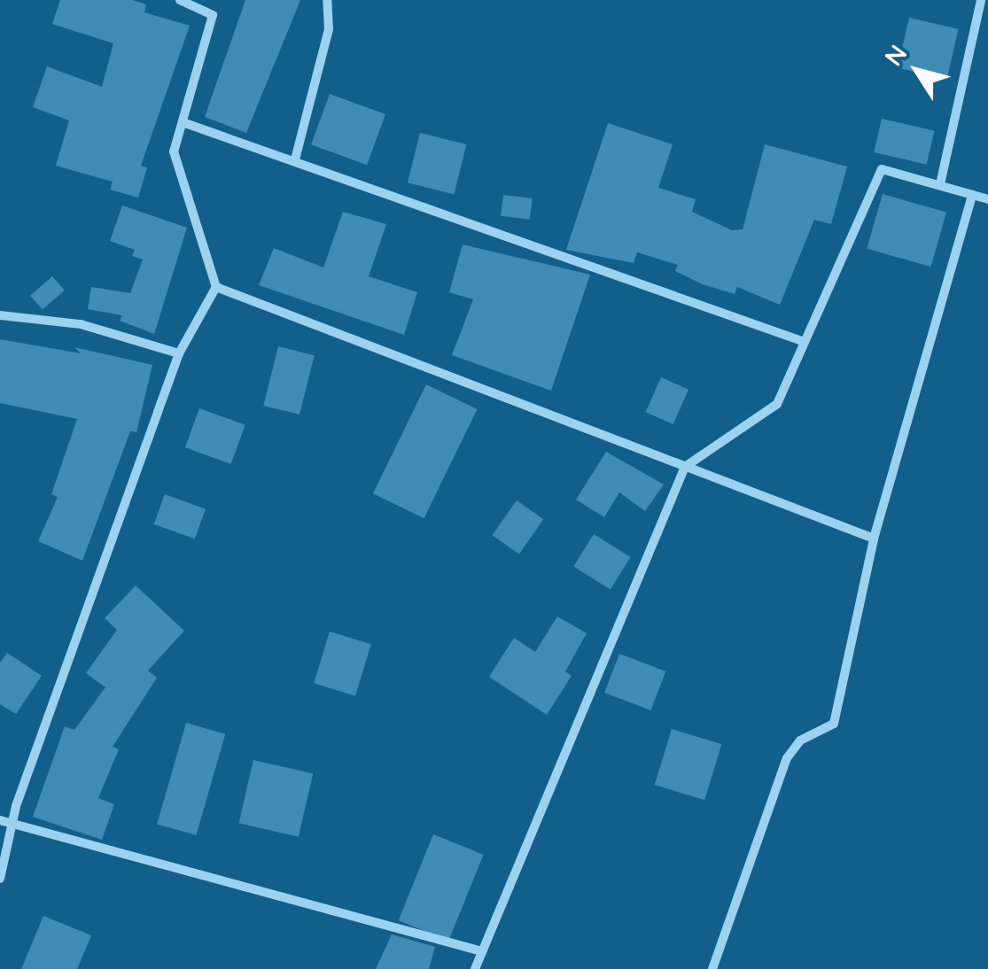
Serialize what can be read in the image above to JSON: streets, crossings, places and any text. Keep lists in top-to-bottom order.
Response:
{
  "north": "top left"
}
